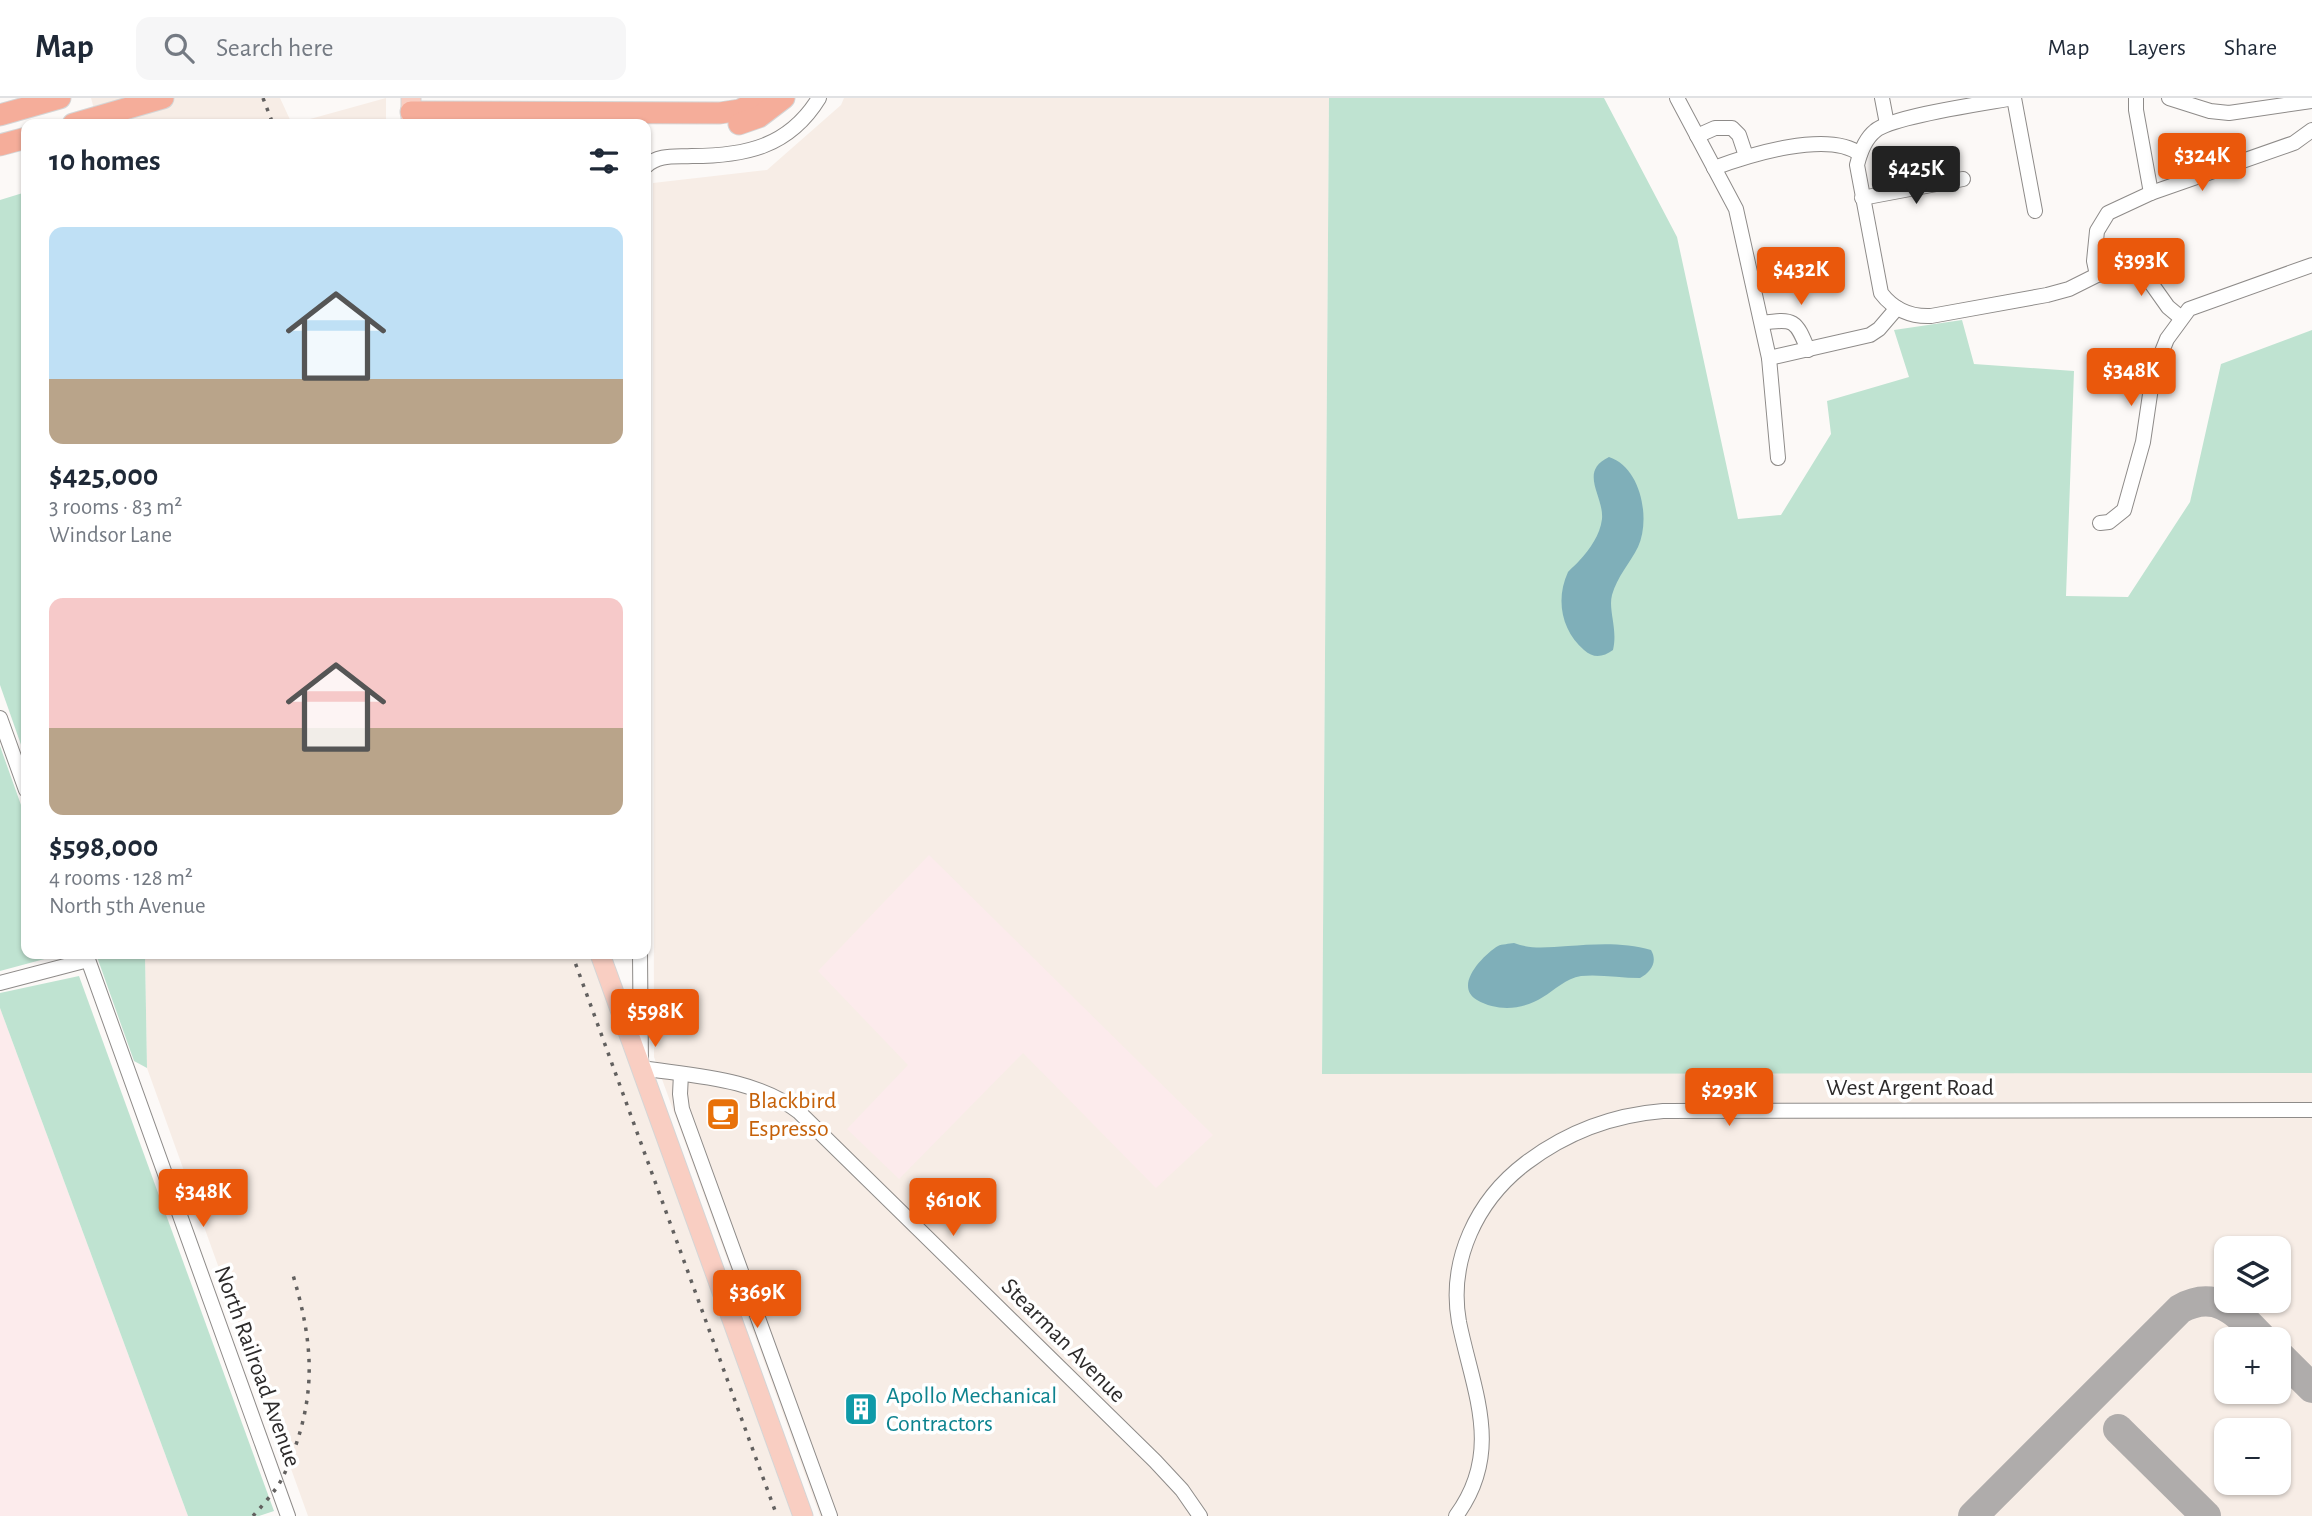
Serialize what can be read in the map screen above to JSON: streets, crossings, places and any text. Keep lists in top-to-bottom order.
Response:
{
  "streets": {
    "street": ["West Argent Road", "Stearman Avenue", "North Railroad Avenue"]
  },
  "places": {
    "cafe": ["Blackbird Espresso"],
    "building": ["Apollo Mechanical Contractors"]
  },
  "page": {
    "header": "Map",
    "search": "Search here",
    "nav": ["Map", "Layers", "Share"],
    "heading": "10 homes",
    "price": [
      "$324K",
      "$425K",
      "$393K",
      "$432K",
      "$348K",
      "$598K",
      "$293K",
      "$348K",
      "$610K",
      "$369K"
    ],
    "list": [
      {
        "name": "$425,000",
        "note": "3 rooms · 83 m² · Windsor Lane"
      },
      {
        "name": "$598,000",
        "note": "4 rooms · 128 m² · North 5th Avenue"
      }
    ],
    "map_buttons": ["+", "−"]
  }
}
